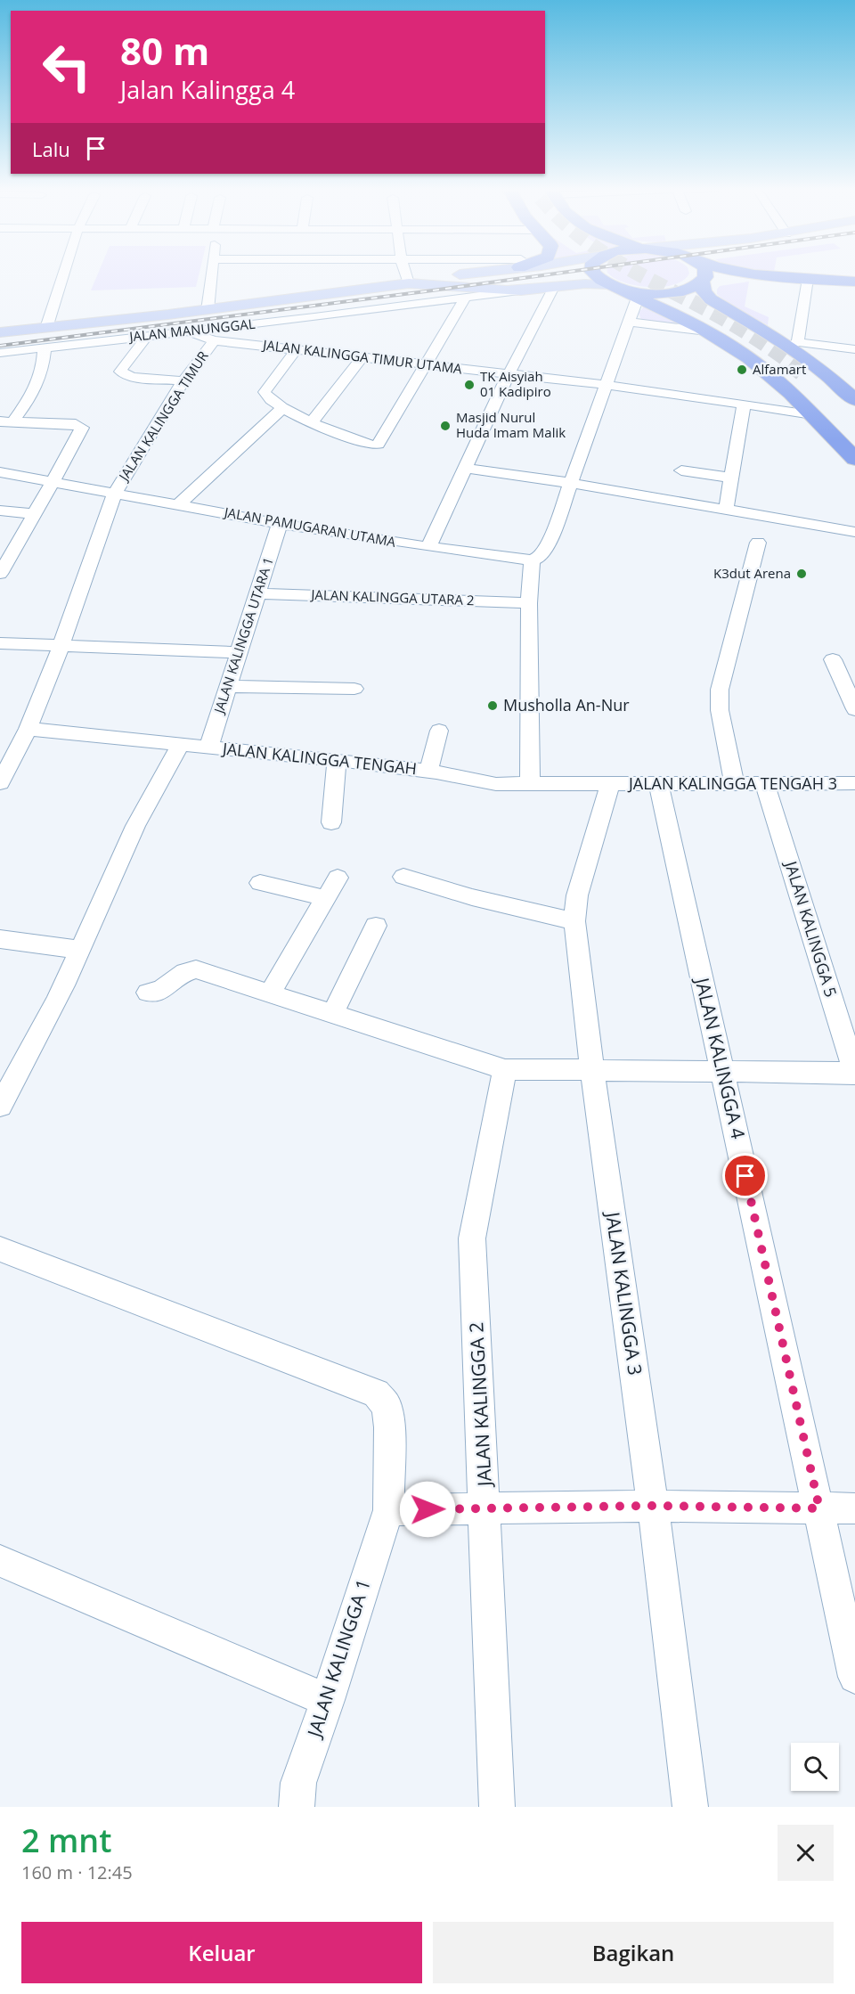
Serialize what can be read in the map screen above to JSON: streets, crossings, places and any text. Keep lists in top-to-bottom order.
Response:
{
  "streets": {
    "main road": ["JALAN MANUNGGAL"],
    "street": [
      "JALAN KALINGGA TIMUR UTAMA",
      "JALAN KALINGGA TIMUR",
      "JALAN PAMUGARAN UTAMA",
      "JALAN KALINGGA UTARA 2",
      "JALAN KALINGGA UTARA 1",
      "JALAN KALINGGA TENGAH",
      "JALAN KALINGGA TENGAH 3",
      "JALAN KALINGGA 5",
      "JALAN KALINGGA 4",
      "JALAN KALINGGA 3",
      "JALAN KALINGGA 2",
      "JALAN KALINGGA 1"
    ]
  },
  "crossings": [
    ["JALAN MANUNGGAL", "JALAN KALINGGA TIMUR UTAMA"],
    ["JALAN KALINGGA TIMUR UTAMA", "JALAN KALINGGA TIMUR"],
    ["JALAN KALINGGA TIMUR", "JALAN PAMUGARAN UTAMA"],
    ["JALAN PAMUGARAN UTAMA", "JALAN KALINGGA UTARA 1"],
    ["JALAN KALINGGA UTARA 2", "JALAN KALINGGA UTARA 1"],
    ["JALAN KALINGGA UTARA 1", "JALAN KALINGGA TENGAH"],
    ["JALAN KALINGGA TENGAH", "JALAN KALINGGA TENGAH 3"],
    ["JALAN KALINGGA TENGAH", "JALAN KALINGGA 3"],
    ["JALAN KALINGGA TENGAH 3", "JALAN KALINGGA 5"],
    ["JALAN KALINGGA TENGAH 3", "JALAN KALINGGA 4"],
    ["JALAN KALINGGA TENGAH 3", "JALAN KALINGGA 3"]
  ],
  "places": [
    "Alfamart",
    "TK Aisyiah 01 Kadipiro",
    "Masjid Nurul Huda Imam Malik",
    "K3dut Arena",
    "Musholla An-Nur"
  ],
  "page": {
    "turn": ["80 m", "Jalan Kalingga 4"],
    "then": "Lalu",
    "heading": ["2 mnt", "160 m · 12:45"],
    "buttons": ["Keluar", "Bagikan"]
  }
}
